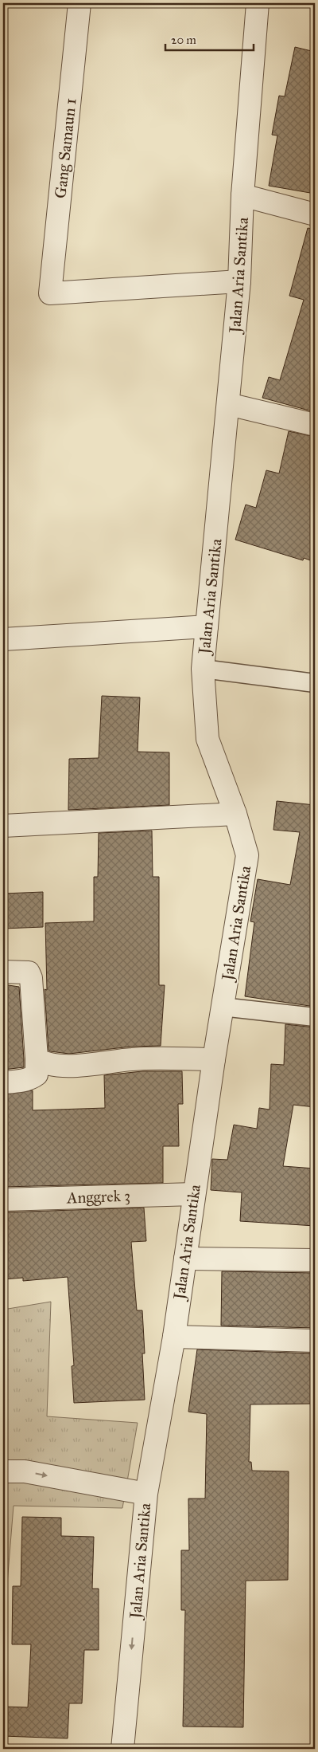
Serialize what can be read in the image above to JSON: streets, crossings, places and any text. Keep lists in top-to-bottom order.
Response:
{
  "streets": {
    "street": ["Gang Samaun 1", "Jalan Aria Santika", "Anggrek 3"]
  },
  "crossings": [
    ["Gang Samaun 1", "Jalan Aria Santika"],
    ["Jalan Aria Santika", "Anggrek 3"]
  ],
  "scale_bar": "20 m"
}
